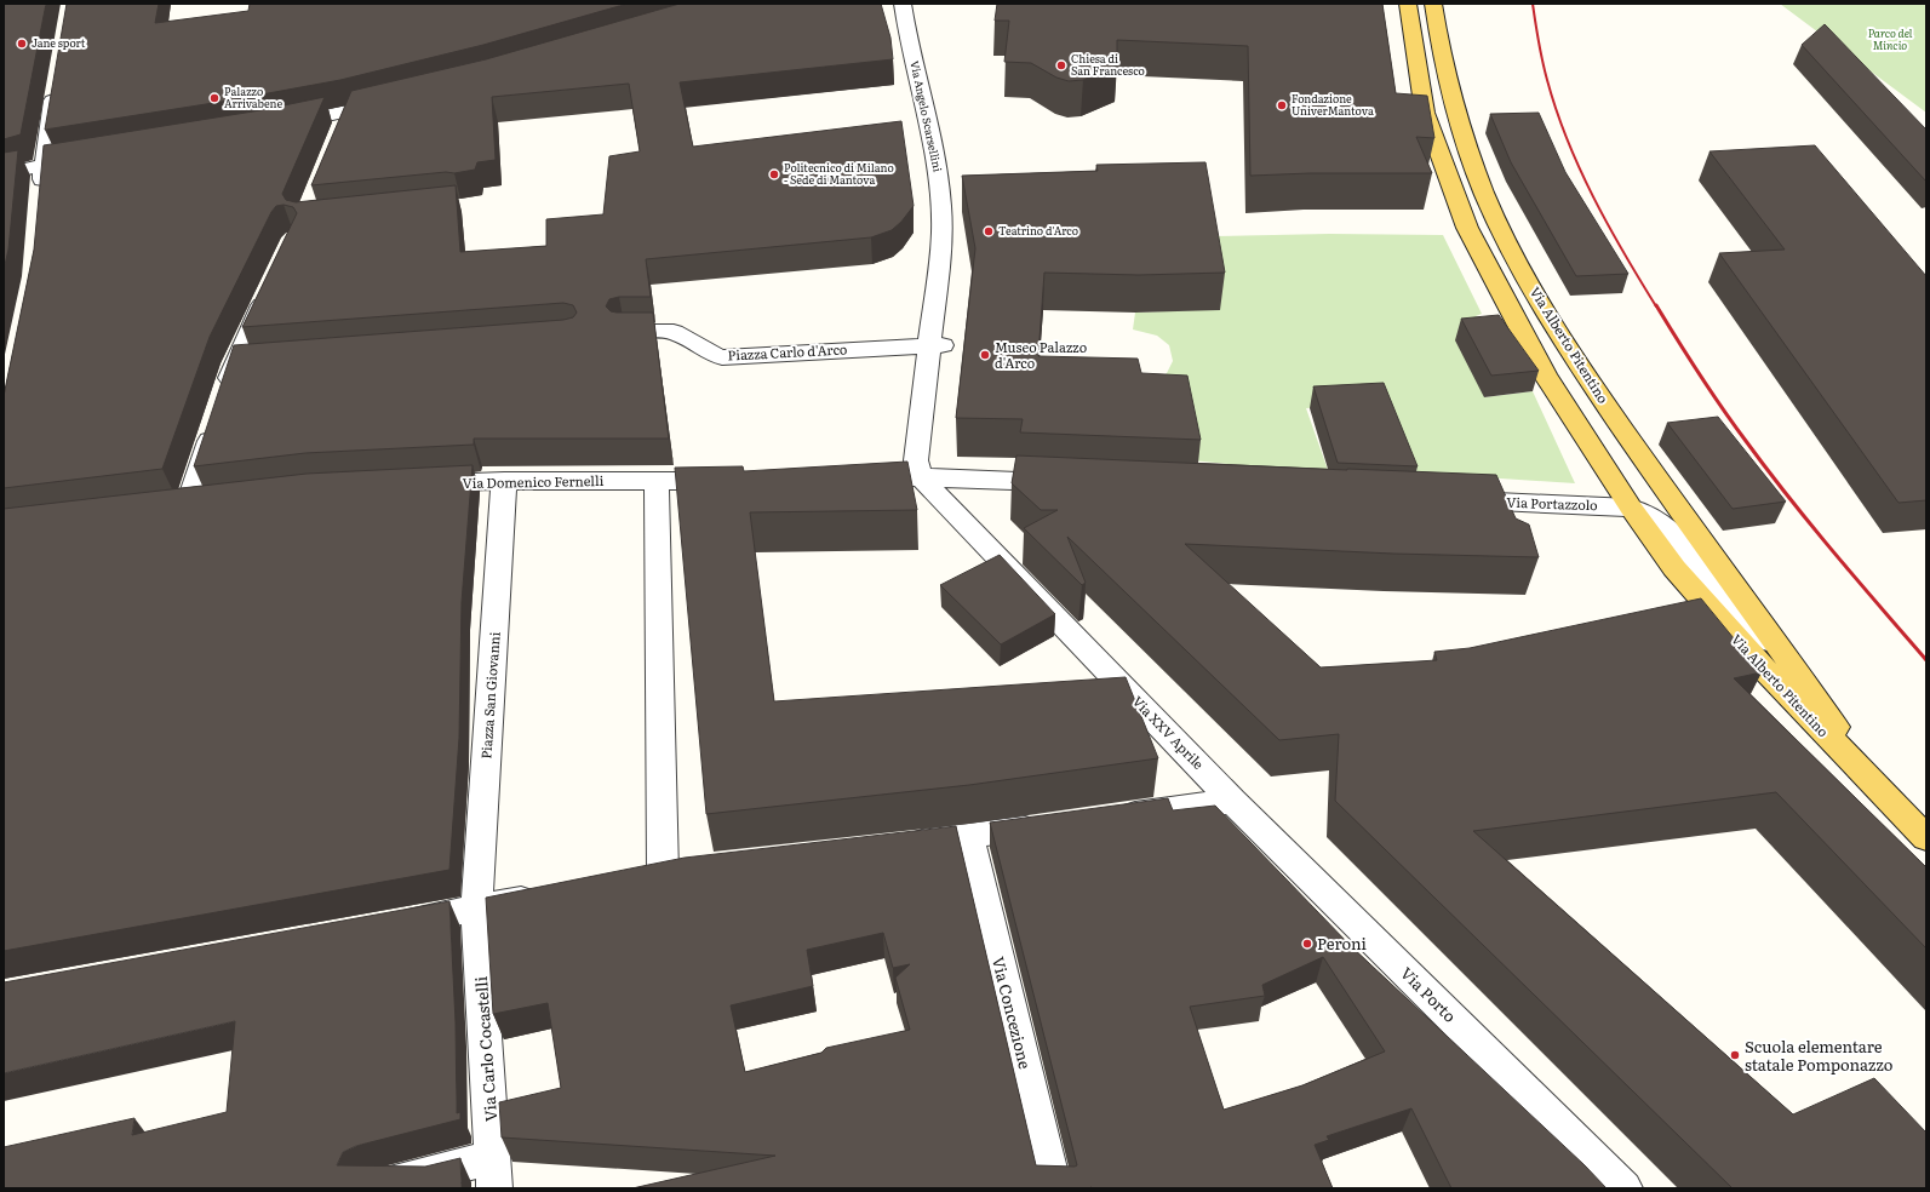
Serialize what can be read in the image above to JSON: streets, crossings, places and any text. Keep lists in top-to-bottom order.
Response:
{
  "streets": {
    "main road": ["Via Alberto Pitentino"],
    "street": [
      "Via Angelo Scarsellini",
      "Piazza Carlo d'Arco",
      "Via Domenico Fernelli",
      "Via Portazzolo",
      "Piazza San Giovanni",
      "Via XXV Aprile",
      "Via Porto",
      "Via Concezione",
      "Via Carlo Cocastelli"
    ]
  },
  "crossings": [
    ["Via Alberto Pitentino", "Via Portazzolo"],
    ["Via Domenico Fernelli", "Piazza San Giovanni"],
    ["Piazza San Giovanni", "Via Carlo Cocastelli"],
    ["Via XXV Aprile", "Via Porto"]
  ],
  "parks": ["Parco del Mincio"],
  "places": [
    "Jane sport",
    "Chiesa di San Francesco",
    "Palazzo Arrivabene",
    "Fondazione UniverMantova",
    "Politecnico di Milano - Sede di Mantova",
    "Teatrino d'Arco",
    "Museo Palazzo d'Arco",
    "Peroni",
    "Scuola elementare statale Pomponazzo"
  ]
}
